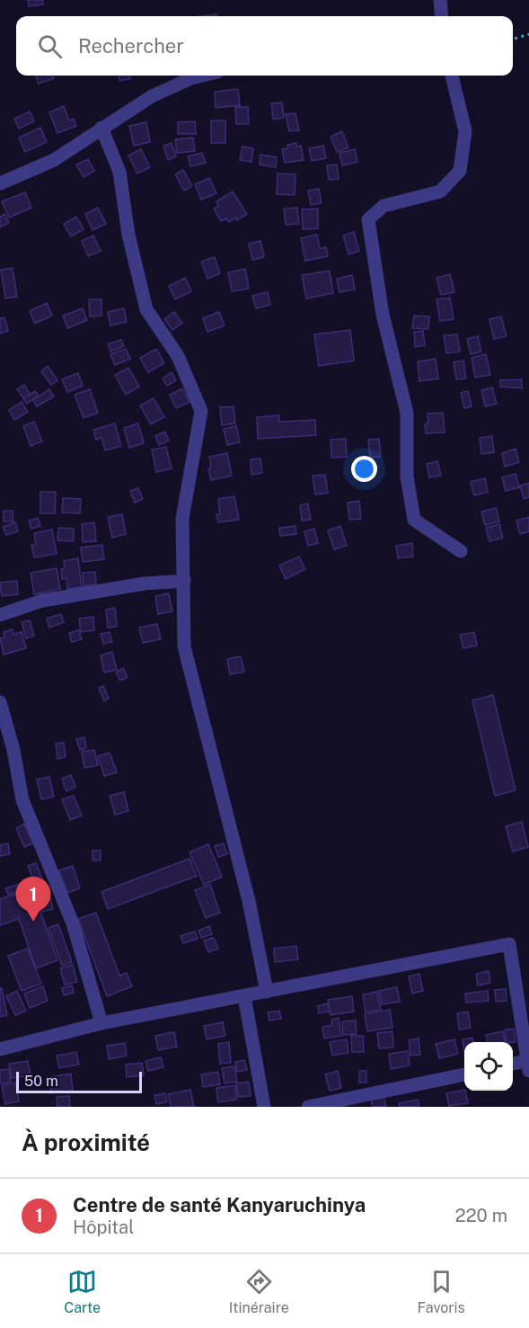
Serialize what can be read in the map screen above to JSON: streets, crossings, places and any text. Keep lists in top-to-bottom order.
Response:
{
  "scale_bar": "50 m",
  "page": {
    "search": "Rechercher",
    "pins": "1",
    "scale": "50 m",
    "heading": "À proximité",
    "list": [
      {
        "mark": "1",
        "name": "Centre de santé Kanyaruchinya",
        "note": "Hôpital",
        "value": "220 m"
      }
    ],
    "nav": ["Carte", "Itinéraire", "Favoris"]
  }
}
